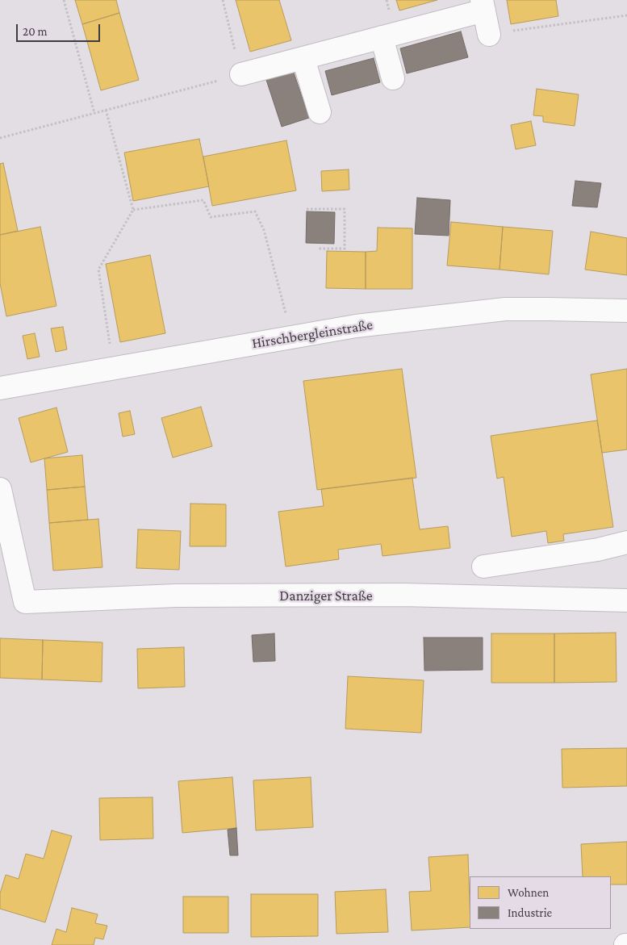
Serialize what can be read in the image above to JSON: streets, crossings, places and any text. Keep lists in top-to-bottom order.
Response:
{
  "streets": {
    "street": ["Hirschbergleinstraße", "Danziger Straße"]
  },
  "legend": ["Wohnen", "Industrie"],
  "scale_bar": "20 m"
}
